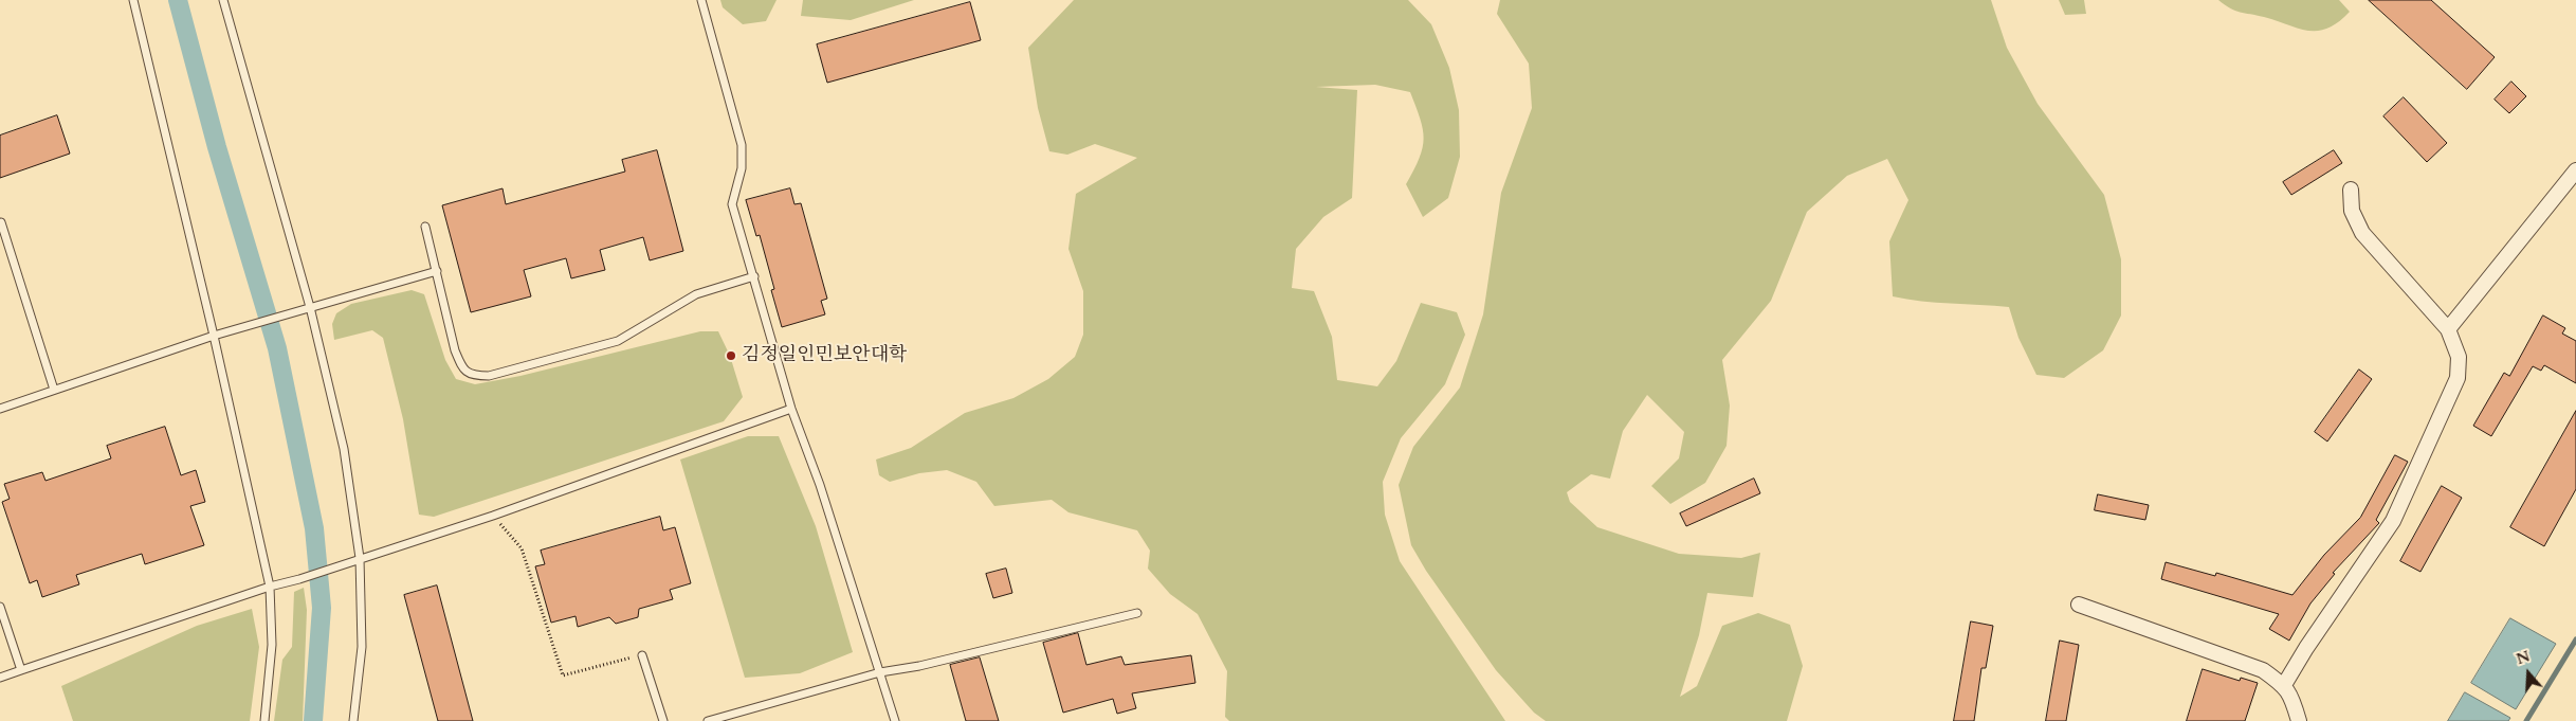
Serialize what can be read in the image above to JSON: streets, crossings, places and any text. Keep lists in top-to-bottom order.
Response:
{
  "places": ["김정일인민보안대학"],
  "north": "top"
}
